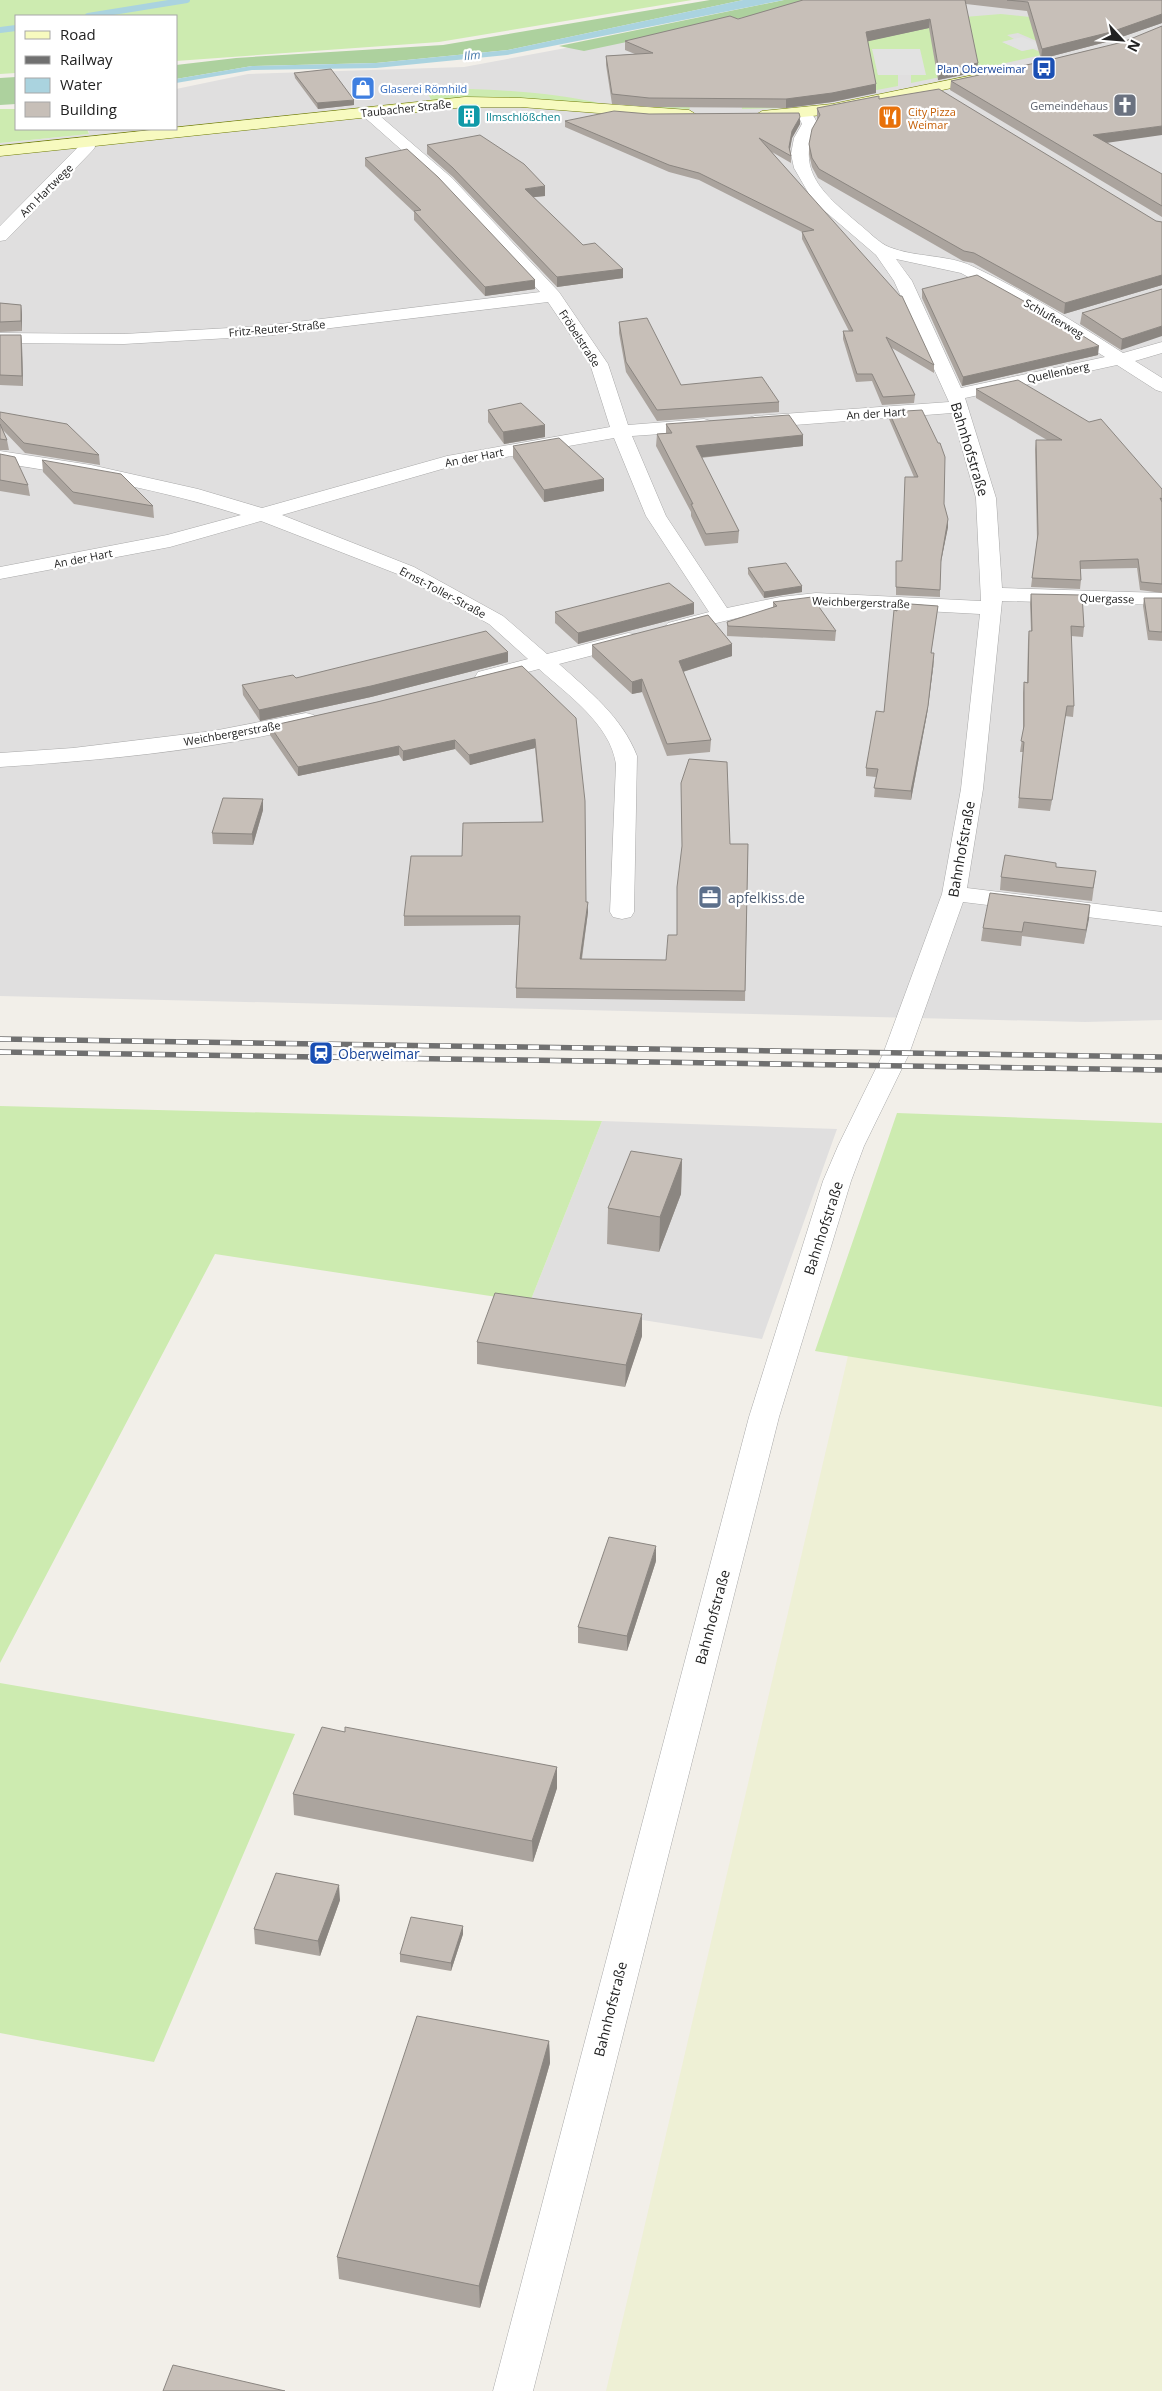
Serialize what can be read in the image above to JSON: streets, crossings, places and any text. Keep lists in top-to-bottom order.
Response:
{
  "streets": {
    "street": [
      "Taubacher Straße",
      "Am Hartwege",
      "Schlufterweg",
      "Fritz-Reuter-Straße",
      "Fröbelstraße",
      "Quellenberg",
      "An der Hart",
      "Bahnhofstraße",
      "Ernst-Toller-Straße",
      "Quergasse",
      "Weichbergerstraße"
    ]
  },
  "crossings": [
    ["Taubacher Straße", "Am Hartwege"],
    ["Taubacher Straße", "Fröbelstraße"],
    ["Schlufterweg", "Quellenberg"],
    ["Schlufterweg", "Bahnhofstraße"],
    ["Fritz-Reuter-Straße", "Fröbelstraße"],
    ["Fröbelstraße", "An der Hart"],
    ["Fröbelstraße", "Weichbergerstraße"],
    ["Quellenberg", "An der Hart"],
    ["Quellenberg", "Bahnhofstraße"],
    ["An der Hart", "Bahnhofstraße"],
    ["An der Hart", "Ernst-Toller-Straße"],
    ["Bahnhofstraße", "Quergasse"],
    ["Bahnhofstraße", "Weichbergerstraße"],
    ["Ernst-Toller-Straße", "Weichbergerstraße"],
    ["Quergasse", "Weichbergerstraße"]
  ],
  "water": ["Ilm"],
  "places": {
    "bus stop": ["Plan Oberweimar"],
    "shop": ["Glaserei Römhild"],
    "church": ["Gemeindehaus"],
    "building": ["Ilmschlößchen"],
    "restaurant": ["City Pizza Weimar"],
    "office": ["apfelkiss.de"],
    "station": ["Oberweimar"]
  },
  "legend": [
    "Road",
    "Railway",
    "Water",
    "Building"
  ],
  "north": "bottom right"
}
